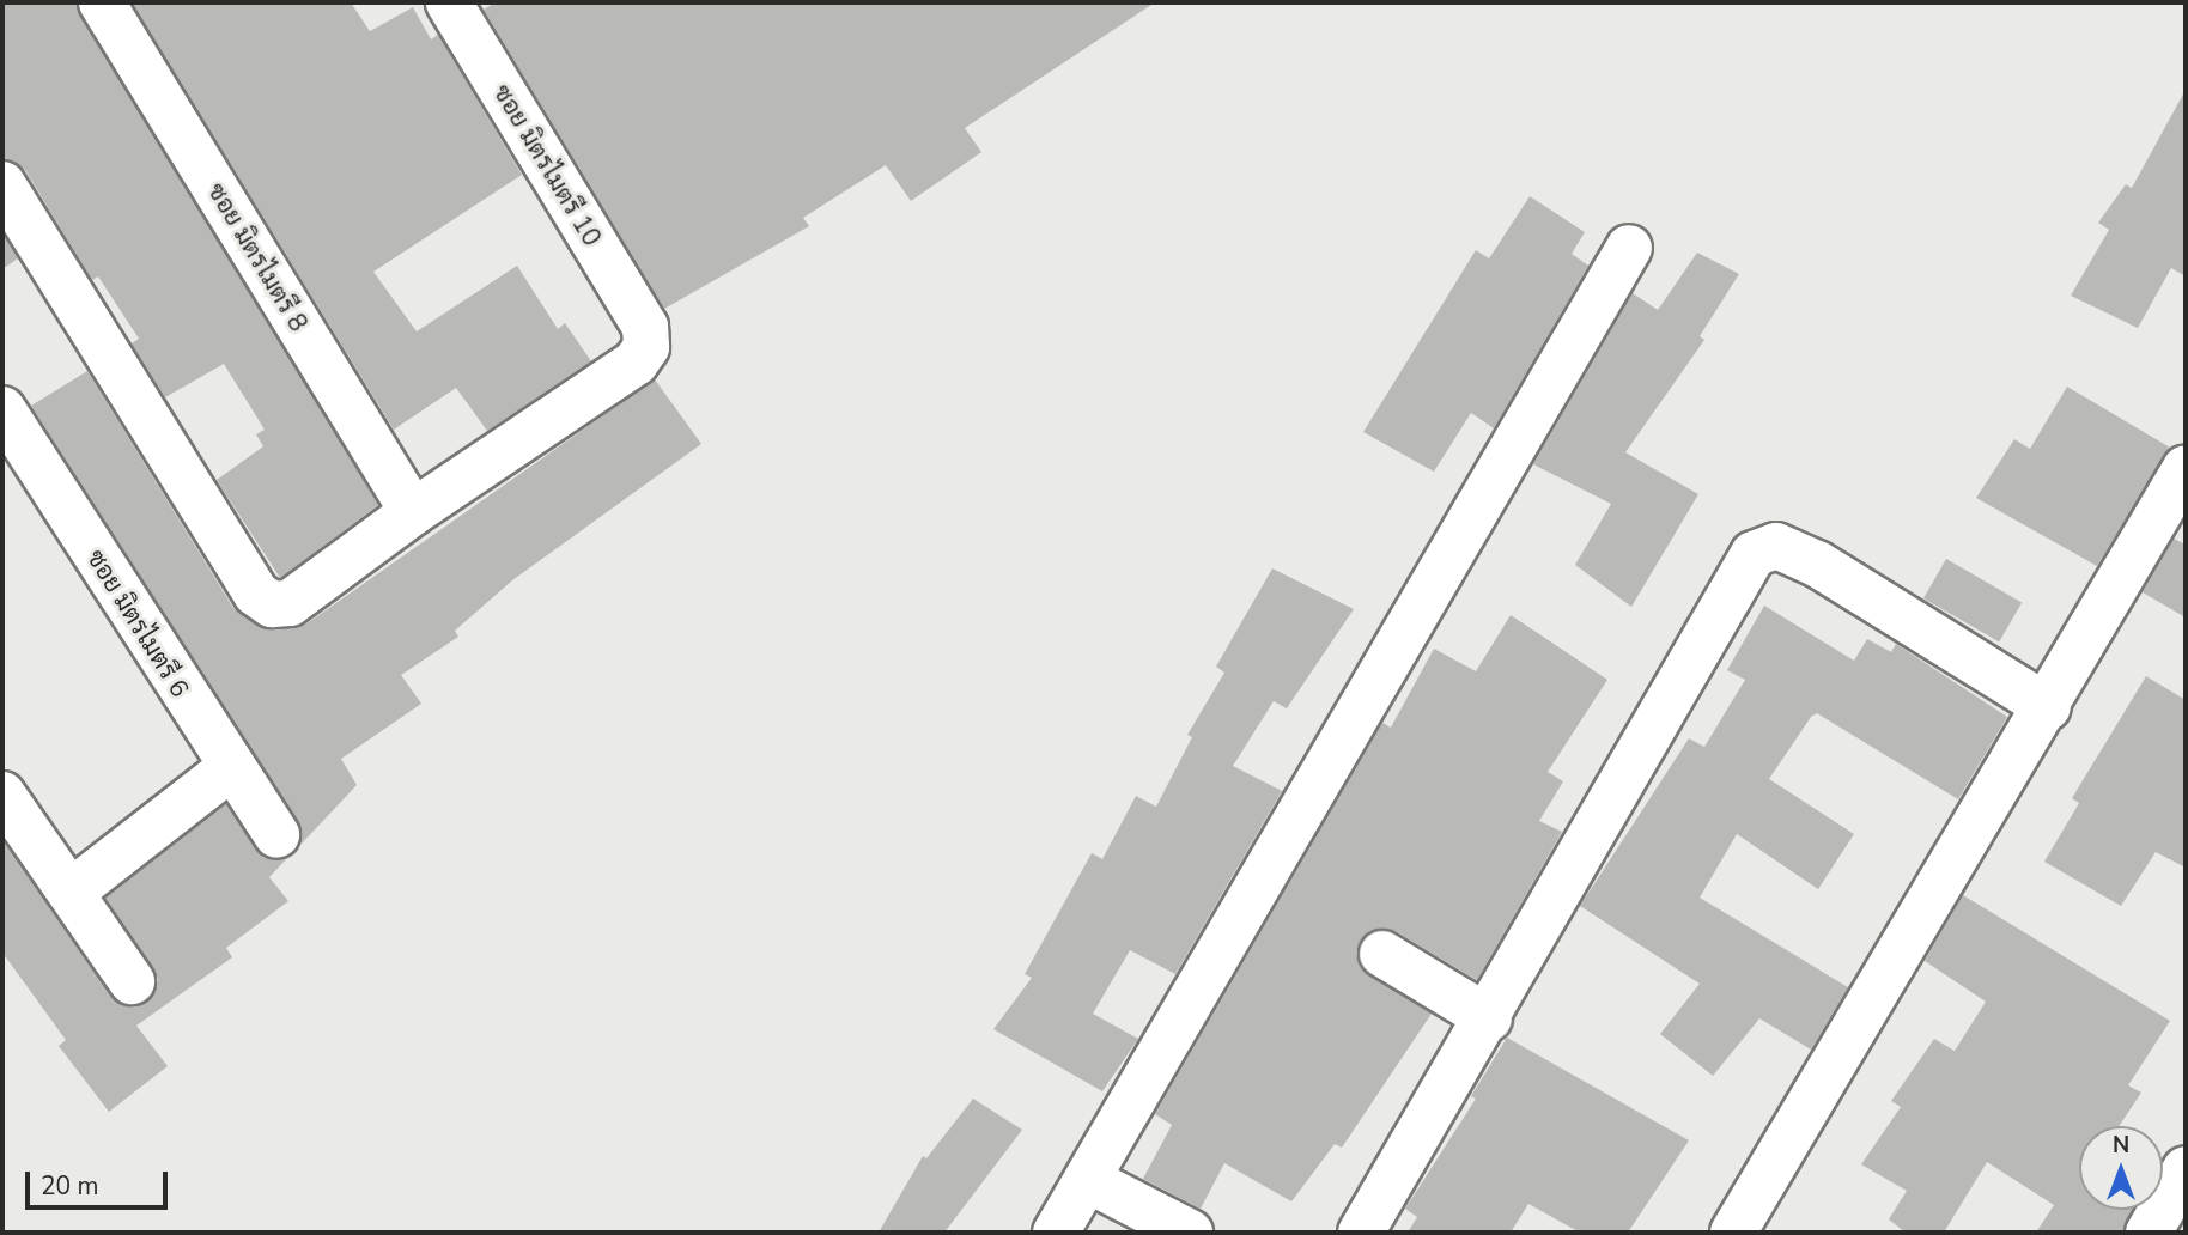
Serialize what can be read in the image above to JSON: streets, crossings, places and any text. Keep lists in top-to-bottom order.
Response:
{
  "streets": {
    "street": ["ซอย มิตรไมตรี 10", "ซอย มิตรไมตรี 8", "ซอย มิตรไมตรี 6"]
  },
  "crossings": [
    ["ซอย มิตรไมตรี 10", "ซอย มิตรไมตรี 8"]
  ],
  "scale_bar": "20 m",
  "north": "top"
}
